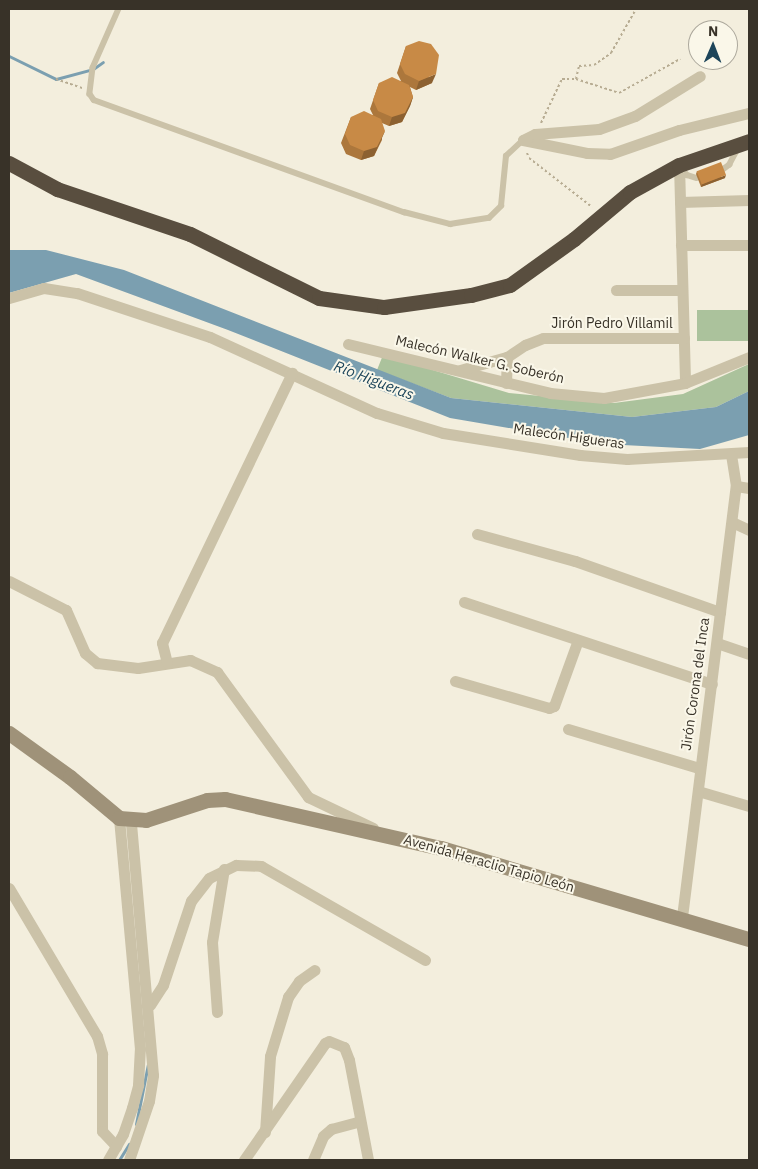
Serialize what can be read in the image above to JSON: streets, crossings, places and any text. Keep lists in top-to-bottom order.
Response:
{
  "streets": {
    "street": [
      "Jirón Pedro Villamil",
      "Malecón Walker G. Soberón",
      "Malecón Higueras",
      "Jirón Corona del Inca",
      "Avenida Heraclio Tapio León"
    ]
  },
  "crossings": [
    ["Jirón Pedro Villamil", "Malecón Walker G. Soberón"],
    ["Malecón Higueras", "Jirón Corona del Inca"],
    ["Jirón Corona del Inca", "Avenida Heraclio Tapio León"]
  ],
  "water": ["Río Higueras"],
  "north": "top"
}
